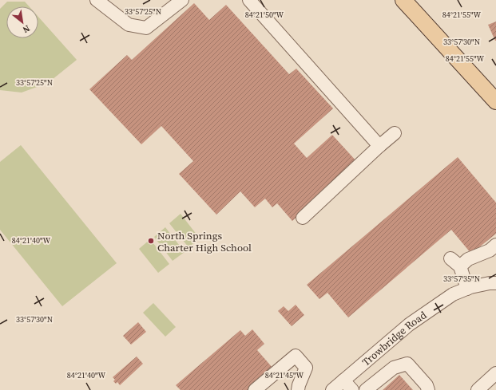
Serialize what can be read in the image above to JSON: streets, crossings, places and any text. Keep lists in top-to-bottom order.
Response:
{
  "streets": {
    "street": ["Trowbridge Road"]
  },
  "places": ["North Springs Charter High School"],
  "north": "bottom right",
  "coordinates": [
    "33°57'25\"N",
    "84°21'50\"W",
    "84°21'55\"W",
    "33°57'30\"N",
    "84°21'40\"W",
    "33°57'35\"N",
    "84°21'45\"W"
  ]
}
